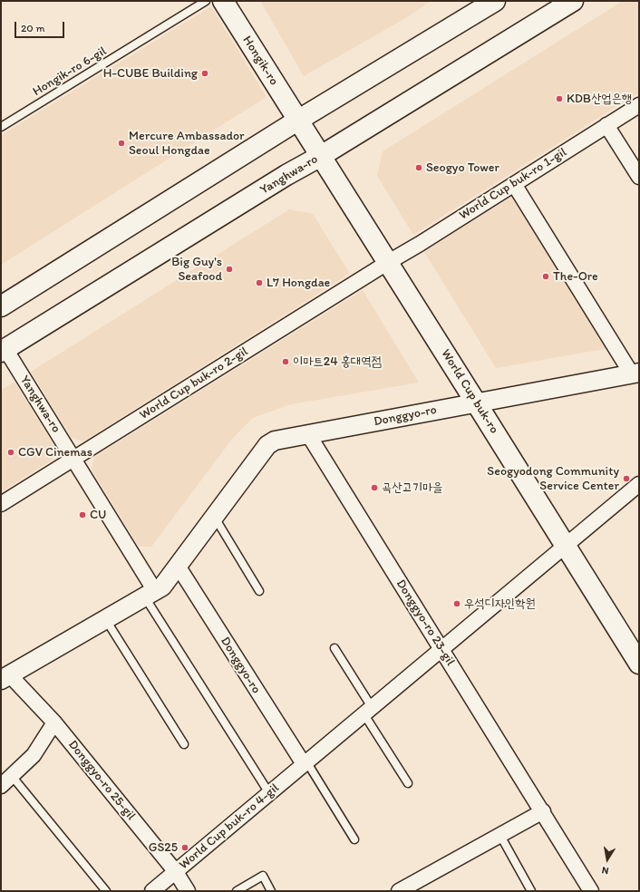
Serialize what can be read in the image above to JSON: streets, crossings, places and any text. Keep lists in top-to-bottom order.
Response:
{
  "streets": {
    "main road": ["Hongik-ro", "Yanghwa-ro", "World Cup buk-ro"],
    "street": [
      "World Cup buk-ro 1-gil",
      "World Cup buk-ro 2-gil",
      "Donggyo-ro",
      "Donggyo-ro 23-gil",
      "Donggyo-ro 25-gil",
      "World Cup buk-ro 4-gil"
    ],
    "lane": ["Hongik-ro 6-gil"]
  },
  "crossings": [
    ["Hongik-ro", "World Cup buk-ro"],
    ["Yanghwa-ro", "World Cup buk-ro 2-gil"],
    ["Yanghwa-ro", "World Cup buk-ro"],
    ["World Cup buk-ro 1-gil", "World Cup buk-ro 2-gil"],
    ["World Cup buk-ro 1-gil", "World Cup buk-ro"],
    ["World Cup buk-ro 1-gil", "Donggyo-ro"],
    ["World Cup buk-ro 2-gil", "World Cup buk-ro"],
    ["World Cup buk-ro", "Donggyo-ro"],
    ["World Cup buk-ro", "World Cup buk-ro 4-gil"],
    ["Donggyo-ro", "Donggyo-ro 23-gil"],
    ["Donggyo-ro", "Donggyo-ro 25-gil"],
    ["Donggyo-ro", "World Cup buk-ro 4-gil"],
    ["Donggyo-ro 23-gil", "World Cup buk-ro 4-gil"],
    ["Donggyo-ro 25-gil", "World Cup buk-ro 4-gil"]
  ],
  "places": [
    "H-CUBE Building",
    "KDB산업은행",
    "Mercure Ambassador Seoul Hongdae",
    "Seogyo Tower",
    "Big Guy's Seafood",
    "The-Ore",
    "L7 Hongdae",
    "이마트24 홍대역점",
    "CGV Cinemas",
    "Seogyodong Community Service Center",
    "곡산고기마을",
    "CU",
    "우석디자인학원",
    "GS25"
  ],
  "scale_bar": "20 m",
  "north": "bottom"
}
